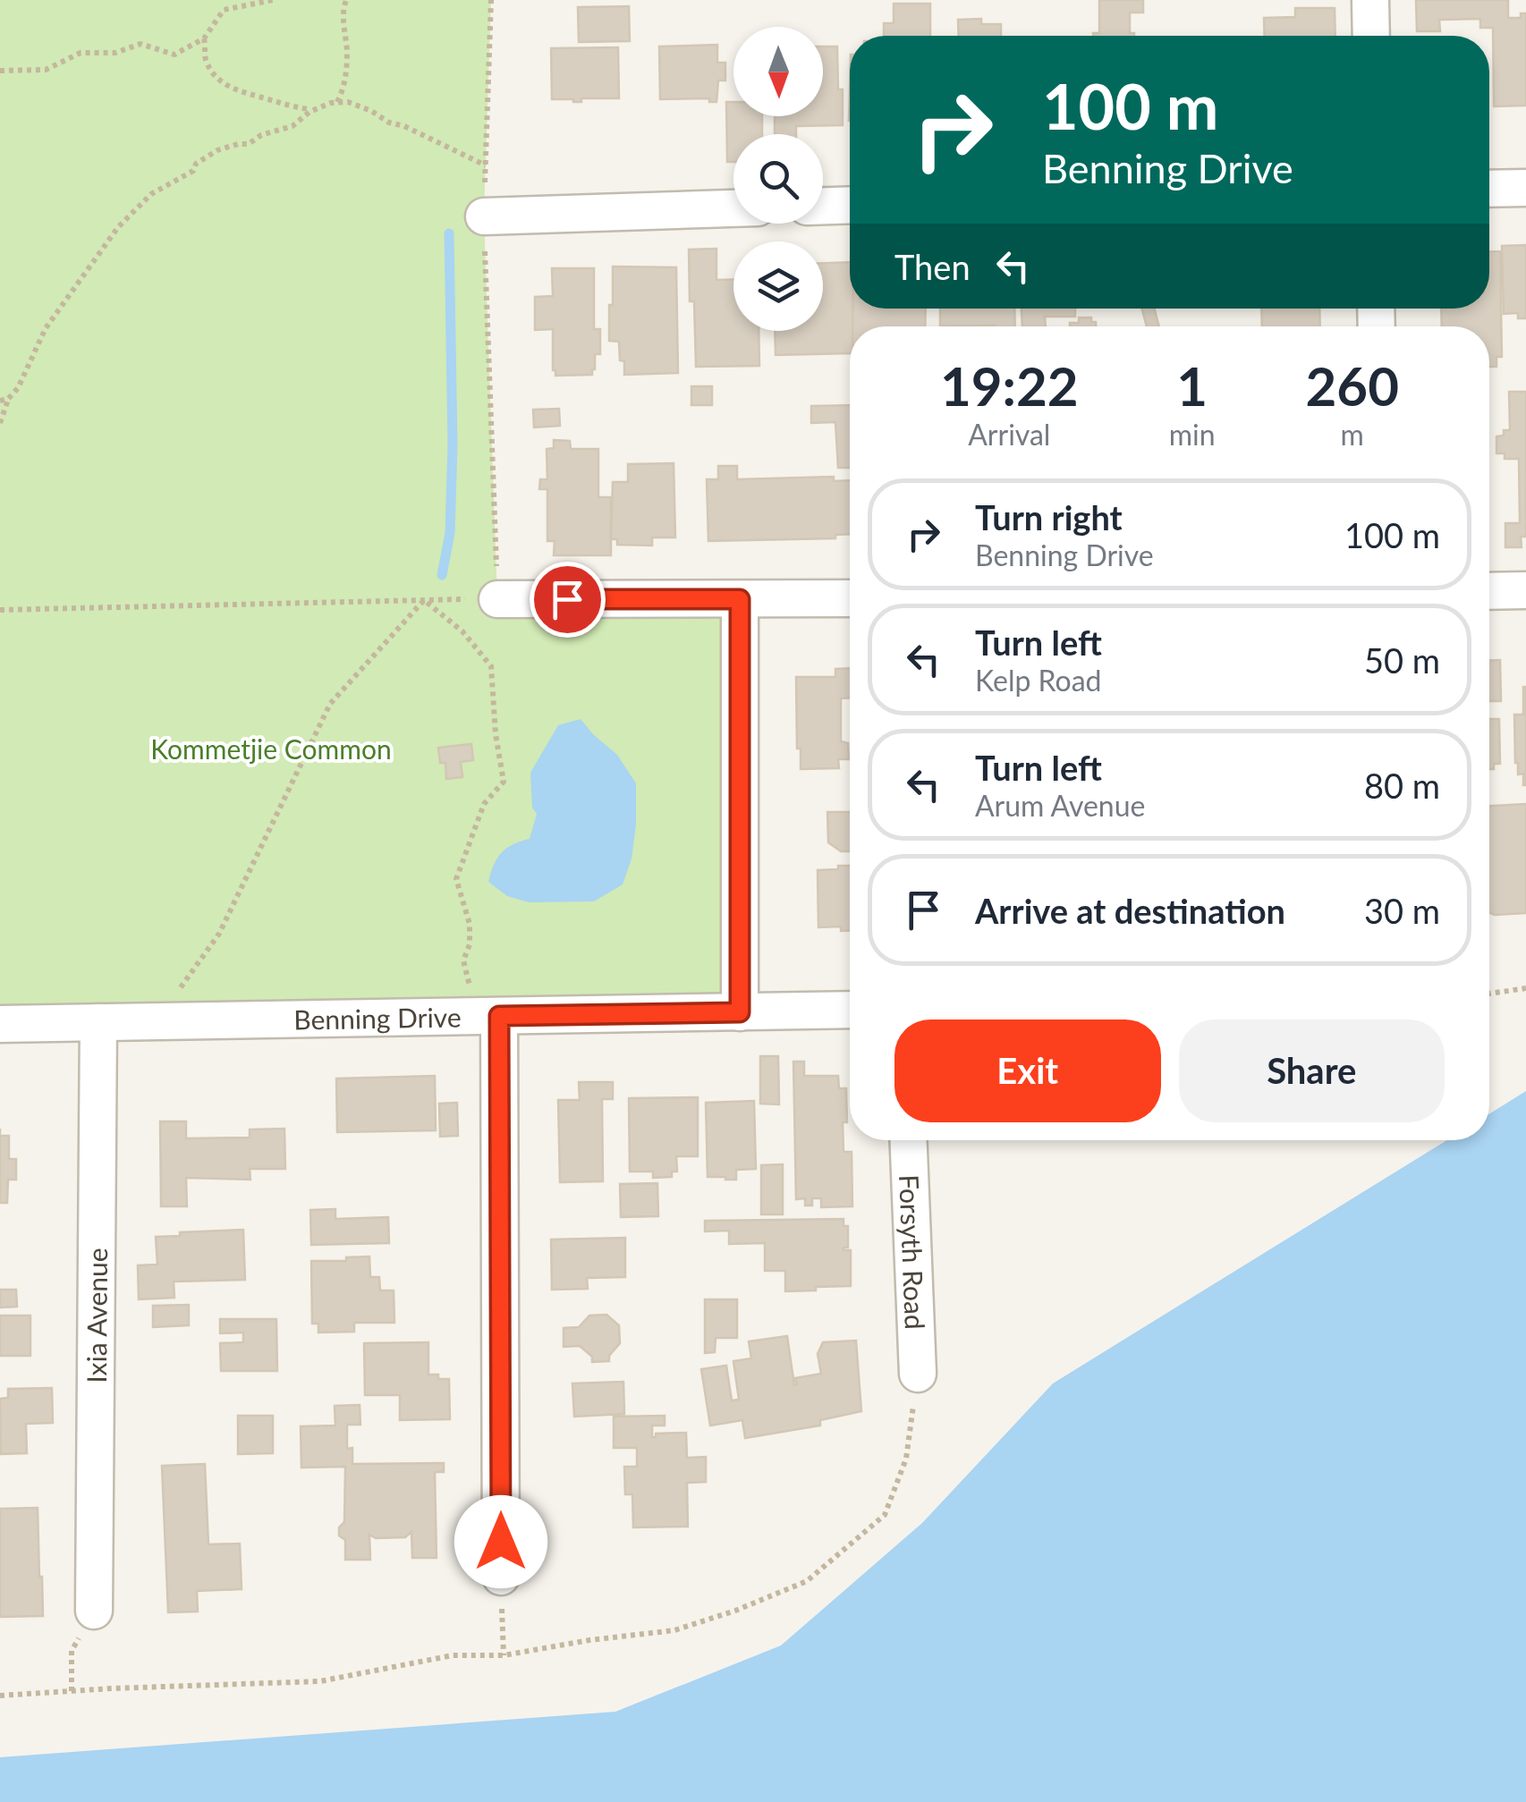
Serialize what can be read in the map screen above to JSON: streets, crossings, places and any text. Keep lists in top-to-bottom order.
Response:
{
  "streets": {
    "street": ["Benning Drive", "Forsyth Road", "Ixia Avenue"]
  },
  "crossings": [
    ["Benning Drive", "Ixia Avenue"]
  ],
  "parks": ["Kommetjie Common"],
  "north": "bottom",
  "page": {
    "turn": ["100 m", "Benning Drive"],
    "then": "Then",
    "eta": [
      "19:22",
      "Arrival",
      "1",
      "min",
      "260",
      "m"
    ],
    "list": [
      {
        "name": "Turn right",
        "note": "Benning Drive",
        "value": "100 m"
      },
      {
        "name": "Turn left",
        "note": "Kelp Road",
        "value": "50 m"
      },
      {
        "name": "Turn left",
        "note": "Arum Avenue",
        "value": "80 m"
      },
      {
        "name": "Arrive at destination",
        "value": "30 m"
      }
    ],
    "buttons": ["Exit", "Share"]
  }
}
